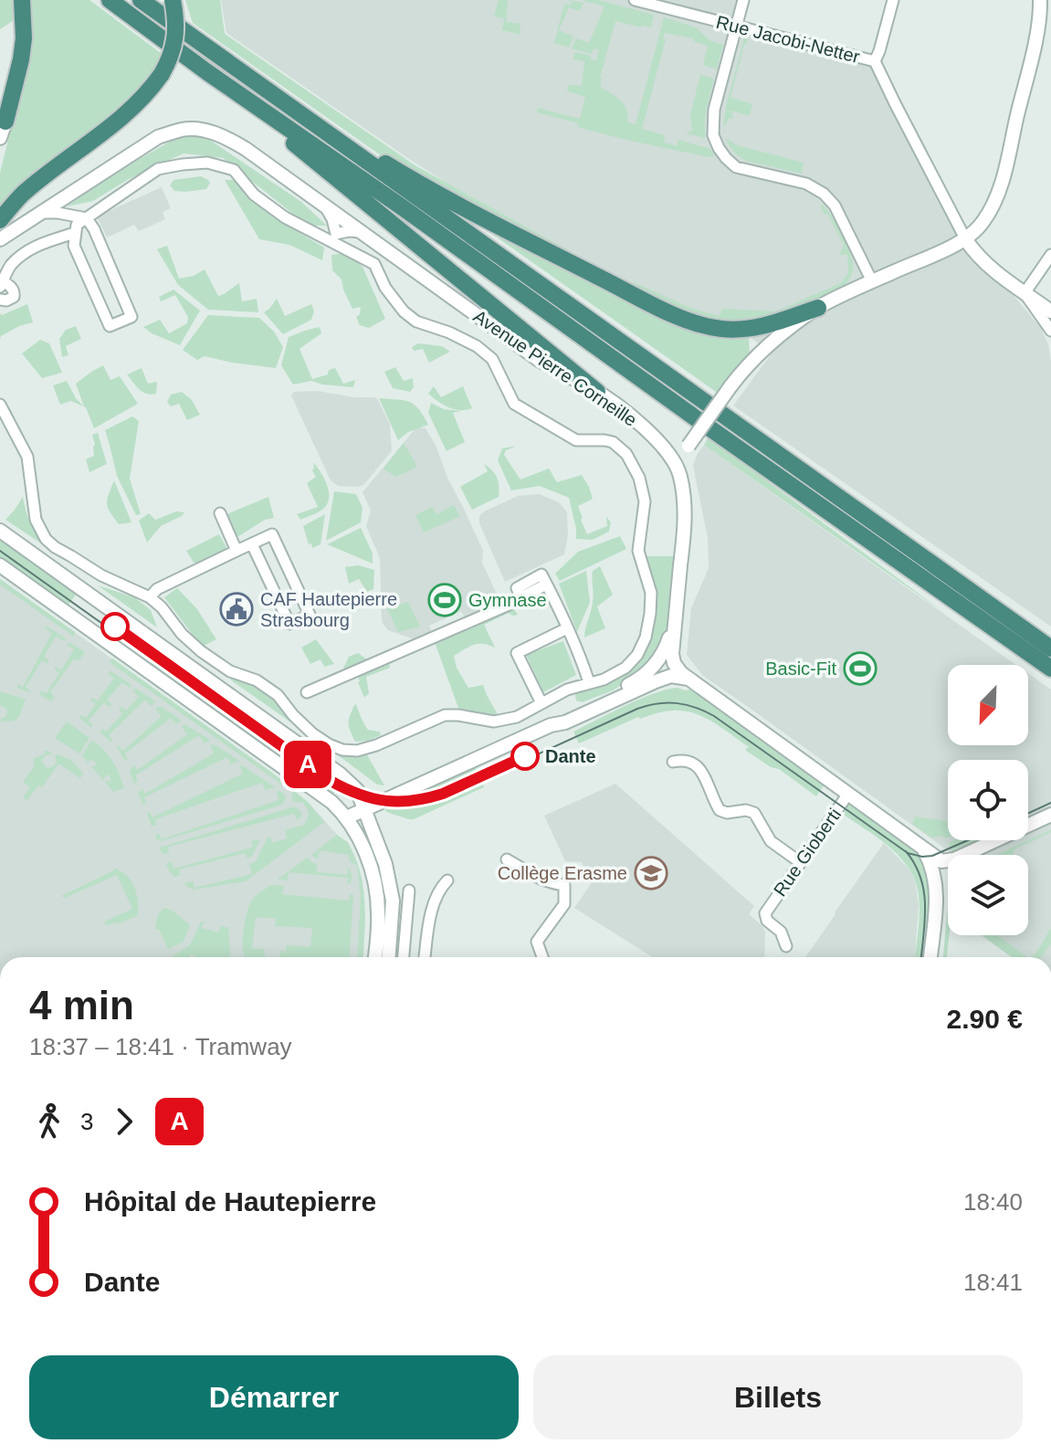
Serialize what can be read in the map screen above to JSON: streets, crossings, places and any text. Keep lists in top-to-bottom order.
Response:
{
  "streets": {
    "street": ["Rue Jacobi-Netter", "Avenue Pierre Corneille", "Rue Gioberti"]
  },
  "crossings": [
    ["Avenue Pierre Corneille", "Rue Gioberti"]
  ],
  "places": {
    "sports": ["Gymnase", "Basic-Fit"],
    "public building": ["CAF Hautepierre Strasbourg"],
    "other": ["Dante"],
    "school or university": ["Collège Erasme"]
  },
  "lines": ["tram line A"],
  "north": "bottom left",
  "page": {
    "on_map": "A",
    "heading": ["4 min", "18:37 – 18:41 · Tramway", "2.90 €"],
    "legs": ["3", "A"],
    "list": [
      {
        "name": "Hôpital de Hautepierre",
        "value": "18:40"
      },
      {
        "name": "Dante",
        "value": "18:41"
      }
    ],
    "buttons": ["Démarrer", "Billets"]
  }
}
